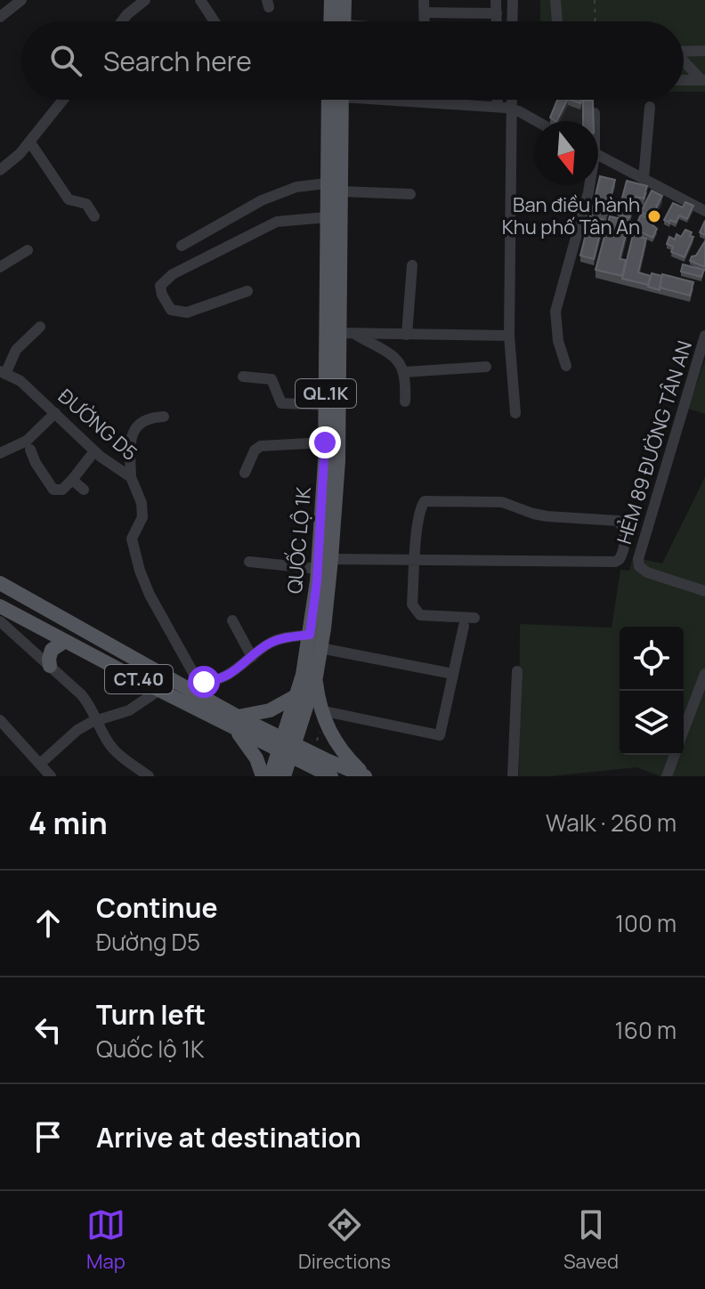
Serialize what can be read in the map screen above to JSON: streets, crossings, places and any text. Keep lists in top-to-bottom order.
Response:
{
  "streets": {
    "main road": ["QL.1K", "QUỐC LỘ 1K", "CT.40"],
    "street": ["ĐƯỜNG D5", "HẺM 89 ĐƯỜNG TÂN AN"]
  },
  "crossings": [
    ["QUỐC LỘ 1K", "CT.40"]
  ],
  "places": ["Ban điều hành Khu phố Tân An"],
  "north": "bottom",
  "page": {
    "search": "Search here",
    "heading": ["4 min", "Walk · 260 m"],
    "list": [
      ["Continue", "Đường D5", "100 m"],
      ["Turn left", "Quốc lộ 1K", "160 m"],
      "Arrive at destination"
    ],
    "nav": ["Map", "Directions", "Saved"]
  }
}
